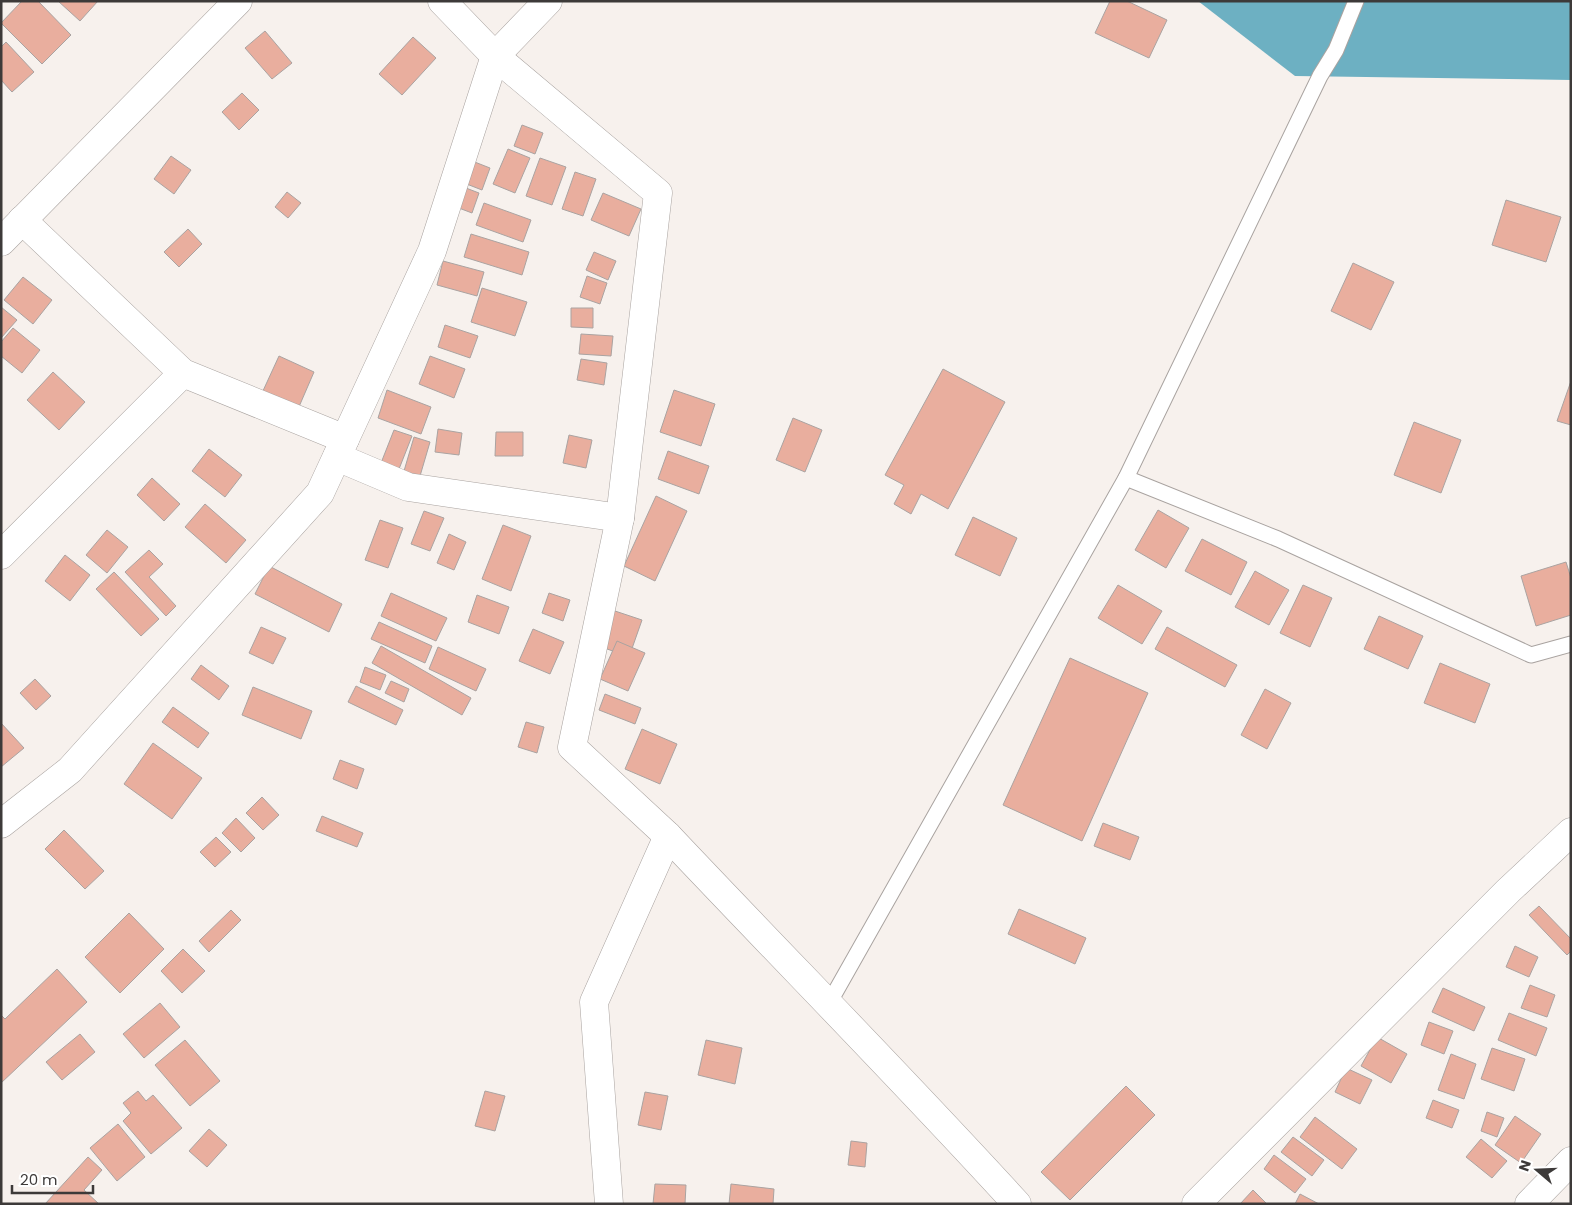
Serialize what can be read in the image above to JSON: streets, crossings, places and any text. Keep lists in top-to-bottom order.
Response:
{
  "scale_bar": "20 m",
  "north": "left"
}
